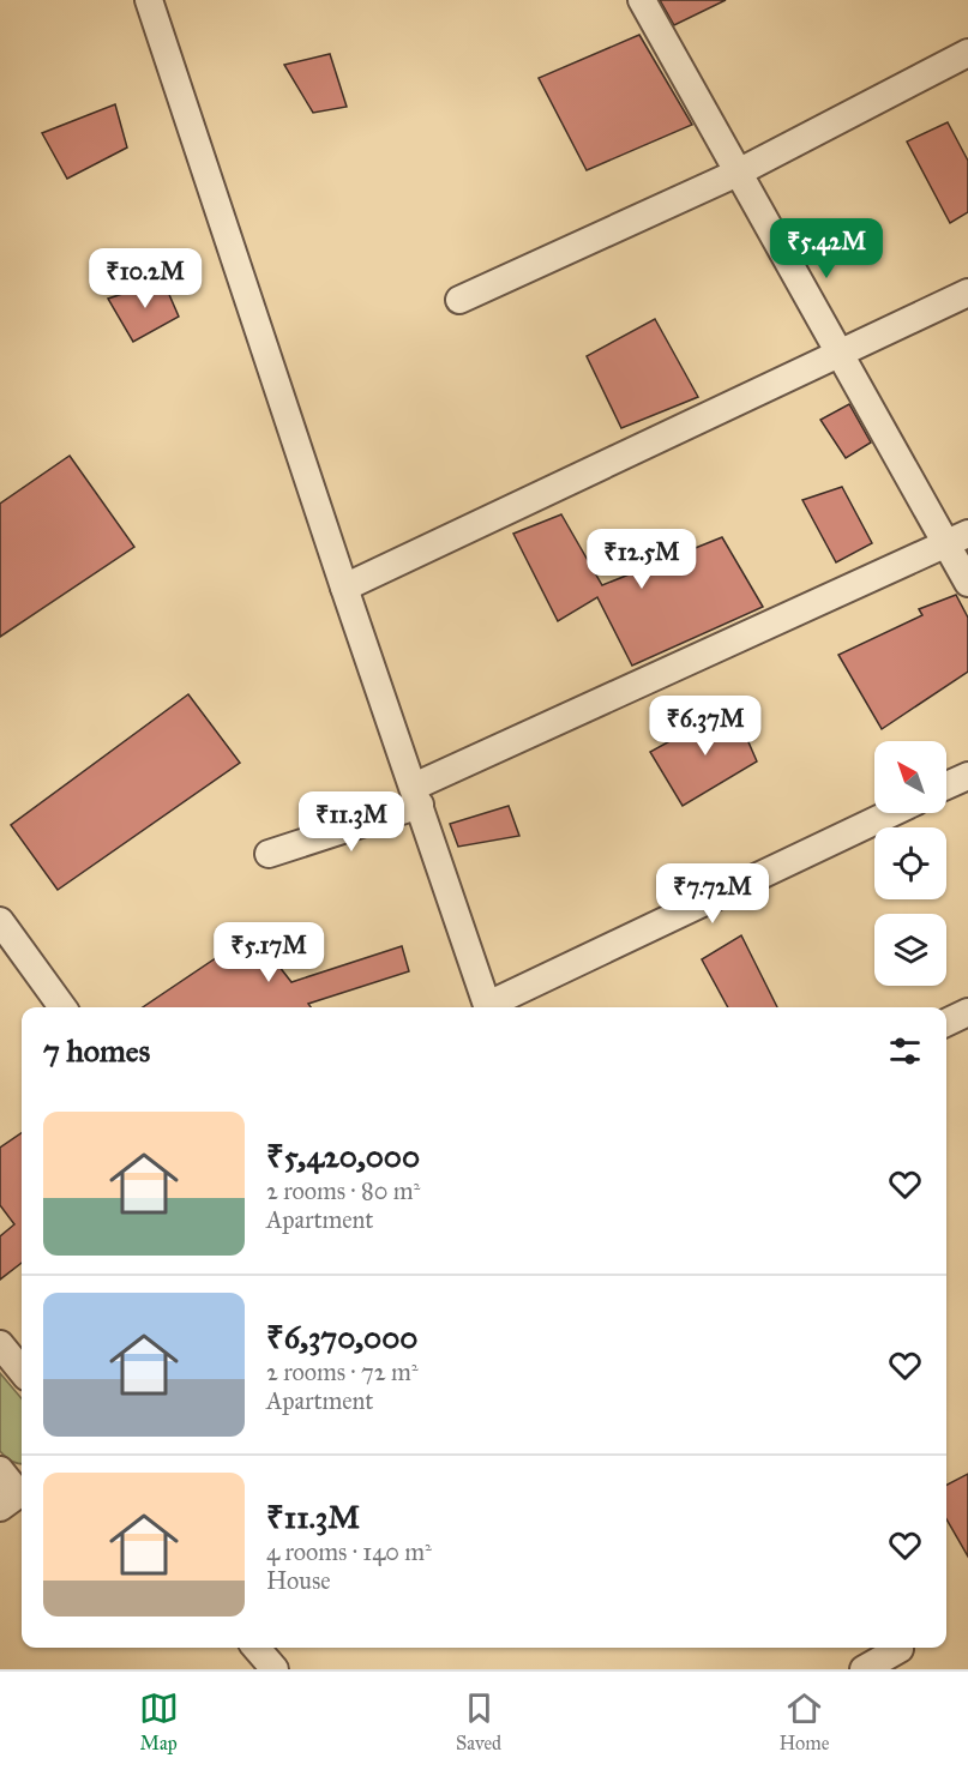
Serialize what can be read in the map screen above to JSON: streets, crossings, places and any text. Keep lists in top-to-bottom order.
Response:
{
  "north": "top left",
  "page": {
    "price": [
      "₹5.42M",
      "₹10.2M",
      "₹12.5M",
      "₹6.37M",
      "₹11.3M",
      "₹7.72M",
      "₹5.17M"
    ],
    "heading": "7 homes",
    "list": [
      {
        "name": "₹5,420,000",
        "note": "2 rooms · 80 m² · Apartment"
      },
      {
        "name": "₹6,370,000",
        "note": "2 rooms · 72 m² · Apartment"
      },
      {
        "name": "₹11.3M",
        "note": "4 rooms · 140 m² · House"
      }
    ],
    "tabs": ["Map", "Saved", "Home"]
  }
}
